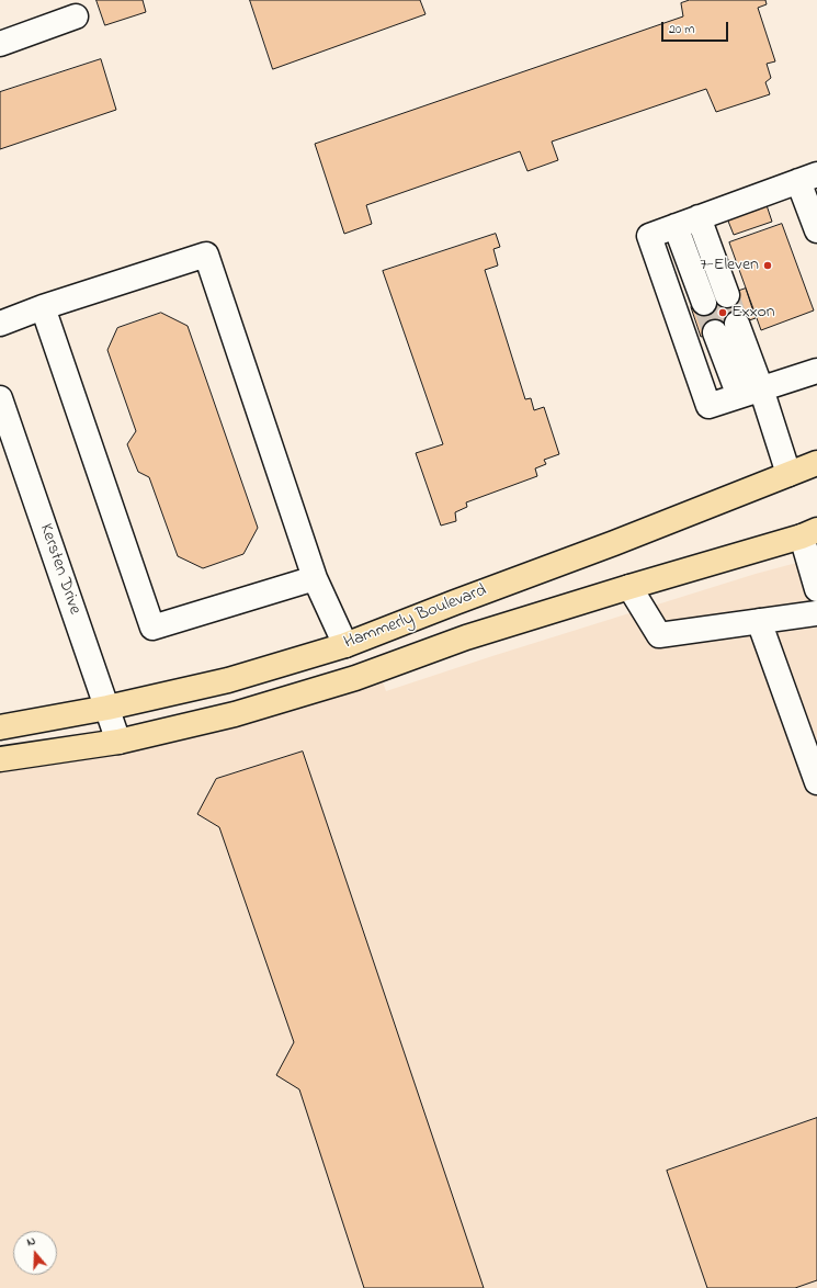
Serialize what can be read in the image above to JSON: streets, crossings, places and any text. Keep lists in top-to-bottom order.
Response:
{
  "streets": {
    "main road": ["Hammerly Boulevard"],
    "street": ["Kersten Drive"]
  },
  "crossings": [
    ["Kersten Drive", "Hammerly Boulevard"]
  ],
  "places": ["7-Eleven", "Exxon"],
  "scale_bar": "20 m",
  "north": "top"
}
